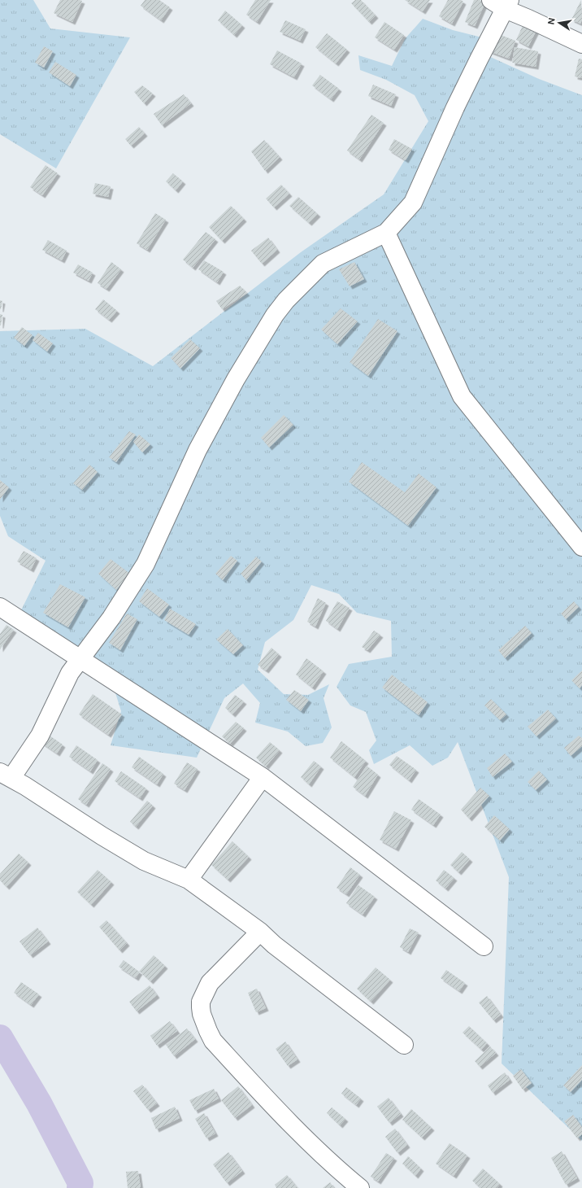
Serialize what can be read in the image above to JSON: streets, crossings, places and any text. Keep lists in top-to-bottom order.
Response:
{
  "north": "left"
}
